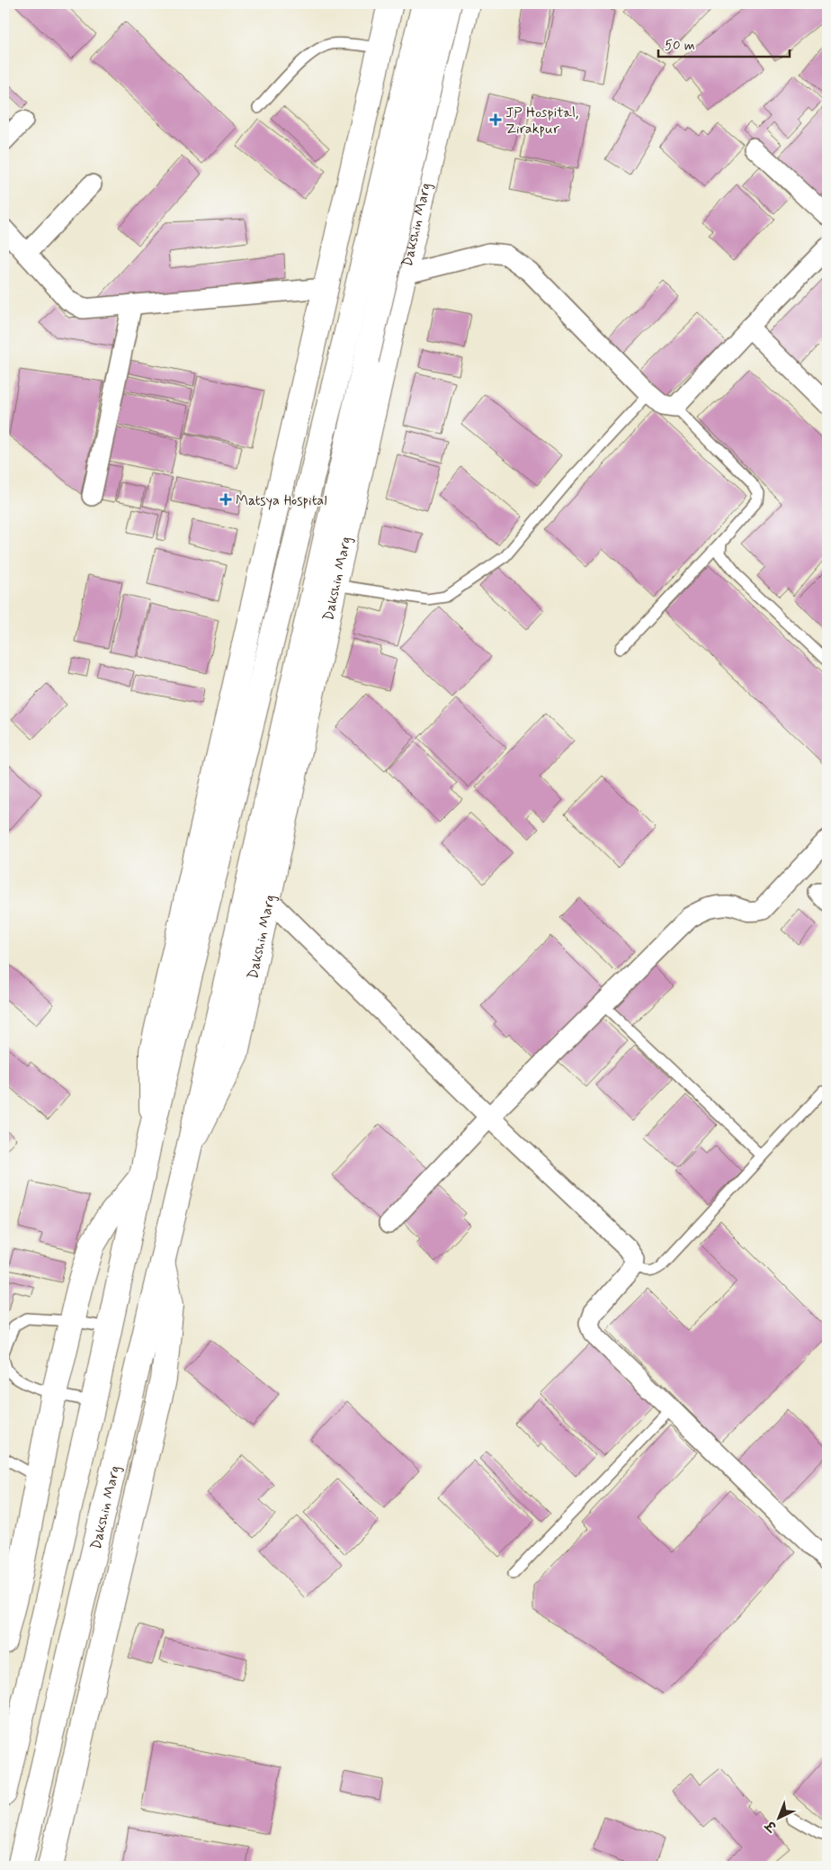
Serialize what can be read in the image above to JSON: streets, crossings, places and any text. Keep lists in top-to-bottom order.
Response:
{
  "streets": {
    "main road": ["Dakshin Marg"]
  },
  "places": {
    "health": ["JP Hospital, Zirakpur", "Matsya Hospital"]
  },
  "scale_bar": "50 m",
  "north": "bottom left"
}
